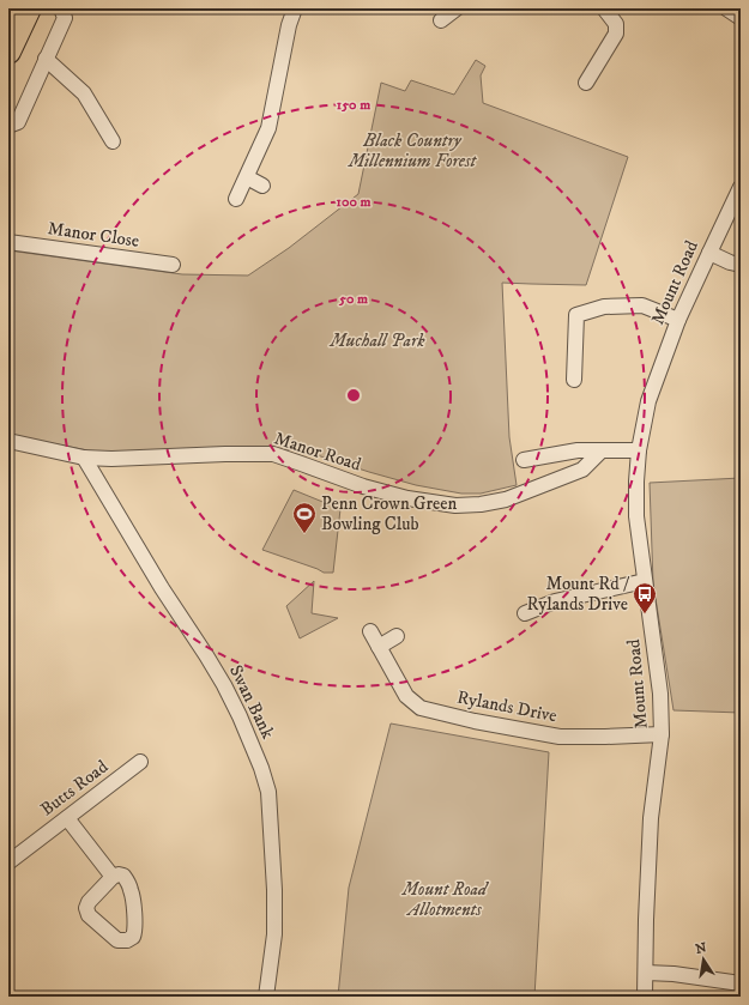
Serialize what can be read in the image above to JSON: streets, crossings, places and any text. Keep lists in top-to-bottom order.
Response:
{
  "streets": {
    "street": [
      "Manor Close",
      "Mount Road",
      "Manor Road",
      "Swan Bank",
      "Rylands Drive",
      "Butts Road"
    ]
  },
  "crossings": [
    ["Mount Road", "Rylands Drive"],
    ["Manor Road", "Swan Bank"]
  ],
  "parks": ["Black Country Millennium Forest", "Muchall Park", "Mount Road Allotments"],
  "places": {
    "sports": ["Penn Crown Green Bowling Club"],
    "bus stop": ["Mount Rd / Rylands Drive"]
  },
  "north": "top",
  "rings": ["150 m", "100 m", "50 m"]
}
